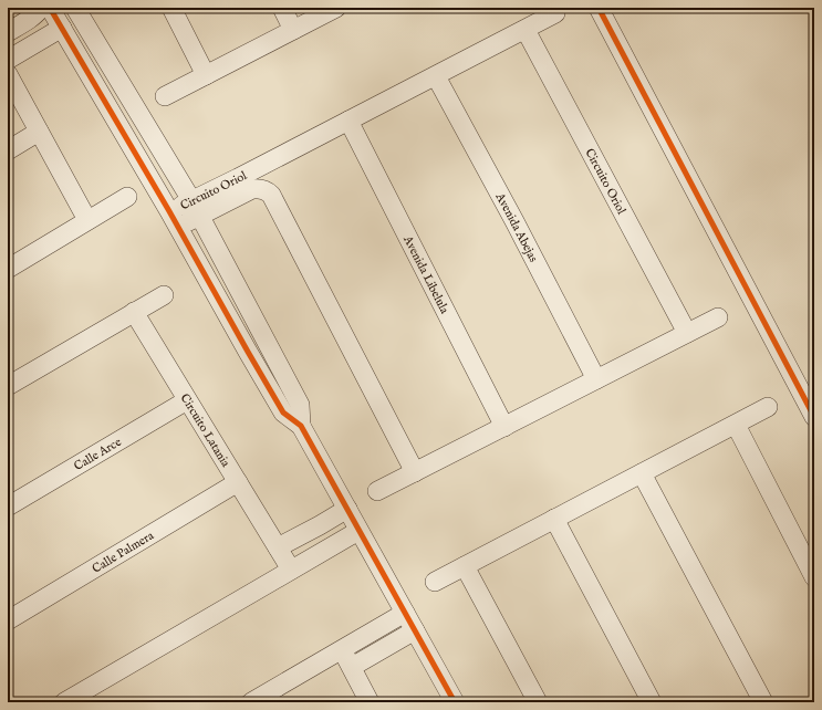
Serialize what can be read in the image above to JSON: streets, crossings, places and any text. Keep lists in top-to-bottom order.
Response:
{
  "streets": {
    "street": [
      "Circuito Oriol",
      "Avenida Abejas",
      "Avenida Libelula",
      "Circuito Latania",
      "Calle Arce",
      "Calle Palmera"
    ]
  },
  "crossings": [
    ["Circuito Oriol", "Avenida Abejas"],
    ["Circuito Oriol", "Avenida Libelula"],
    ["Circuito Latania", "Calle Arce"],
    ["Circuito Latania", "Calle Palmera"]
  ]
}
